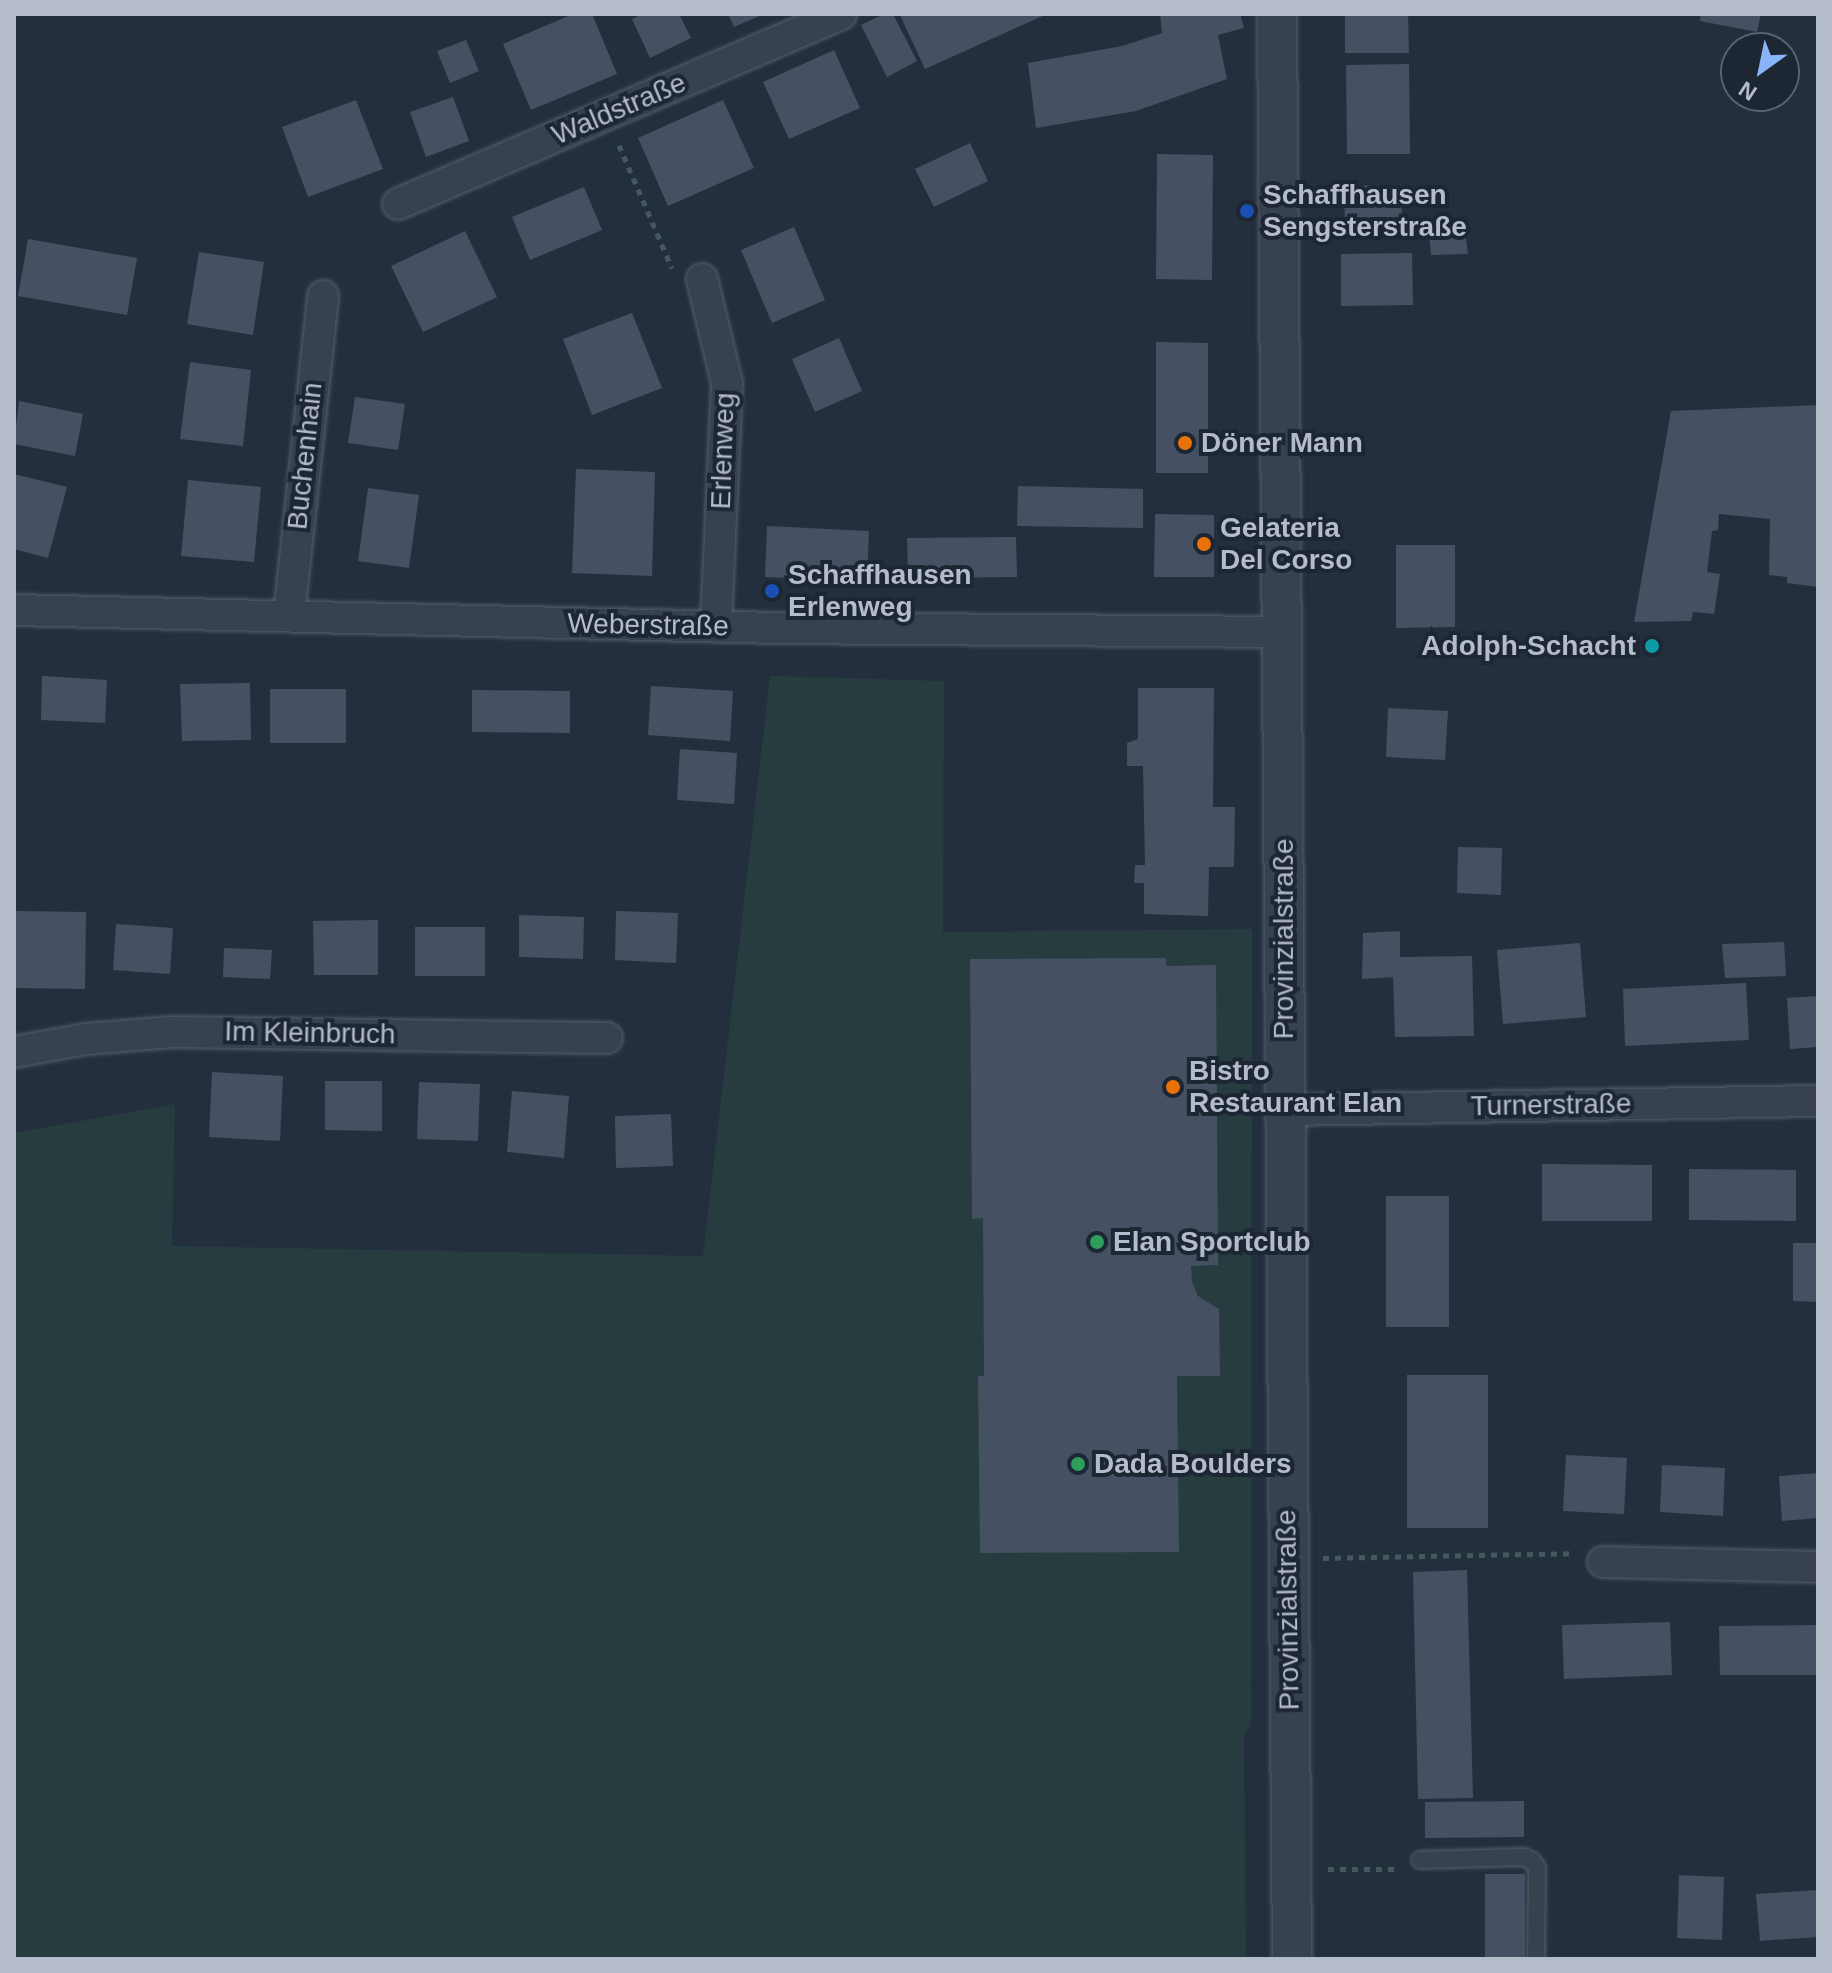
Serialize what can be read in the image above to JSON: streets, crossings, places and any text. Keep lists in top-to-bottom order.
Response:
{
  "streets": {
    "street": [
      "Waldstraße",
      "Erlenweg",
      "Buchenhain",
      "Weberstraße",
      "Provinzialstraße",
      "Im Kleinbruch",
      "Turnerstraße"
    ]
  },
  "crossings": [
    ["Erlenweg", "Weberstraße"],
    ["Buchenhain", "Weberstraße"],
    ["Weberstraße", "Provinzialstraße"],
    ["Provinzialstraße", "Turnerstraße"]
  ],
  "places": [
    "Schaffhausen Sengsterstraße",
    "Döner Mann",
    "Gelateria Del Corso",
    "Schaffhausen Erlenweg",
    "Adolph-Schacht",
    "Bistro Restaurant Elan",
    "Elan Sportclub",
    "Dada Boulders"
  ],
  "north": "bottom left"
}
